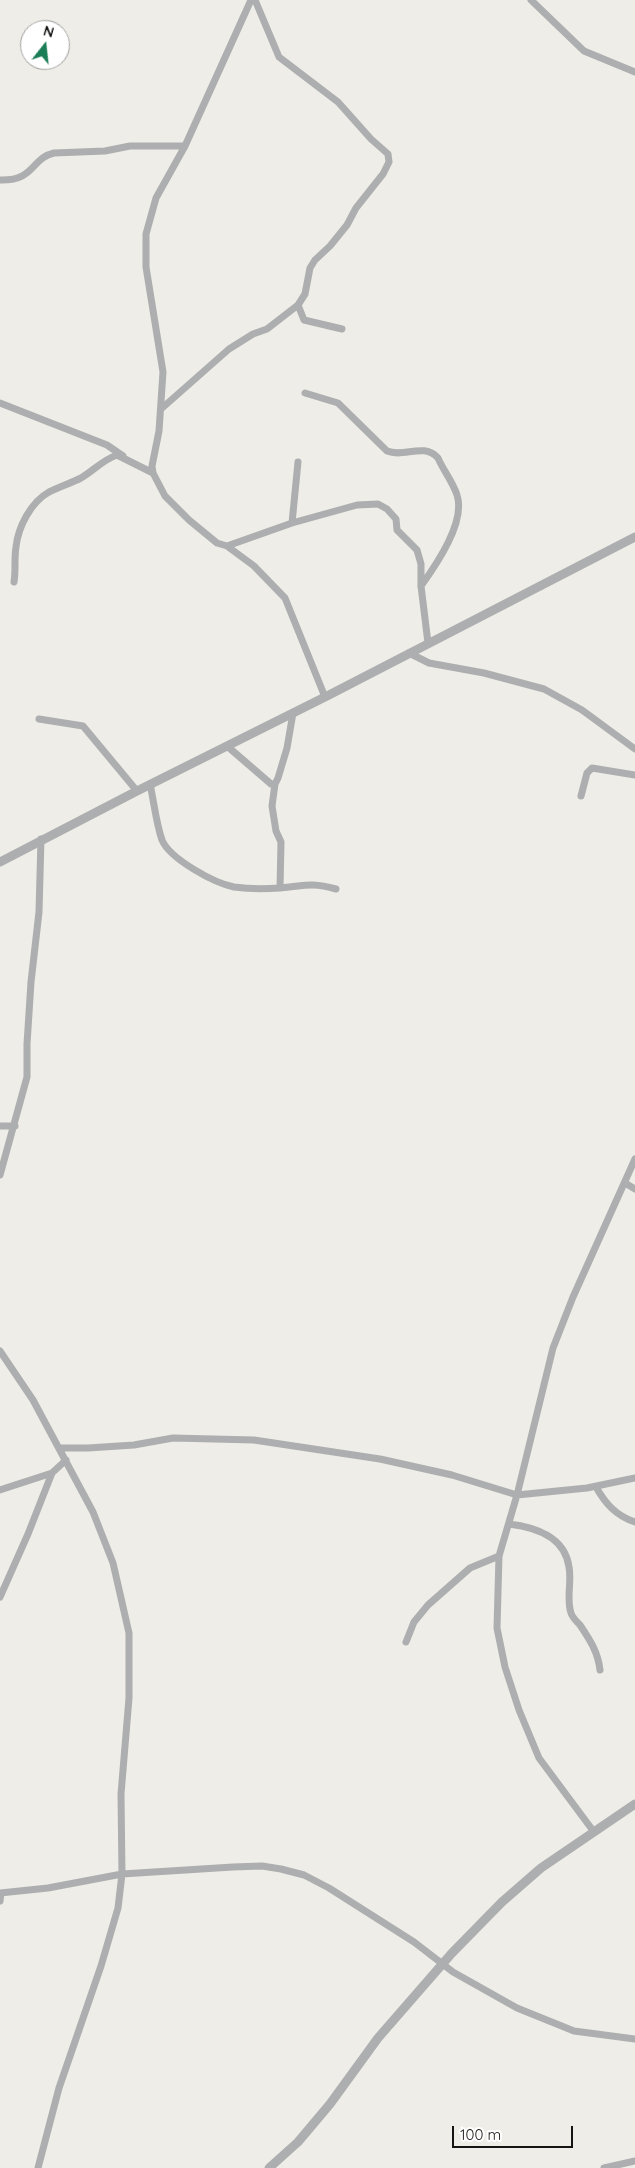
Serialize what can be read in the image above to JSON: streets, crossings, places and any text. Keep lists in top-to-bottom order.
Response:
{
  "scale_bar": "100 m",
  "north": "top"
}
